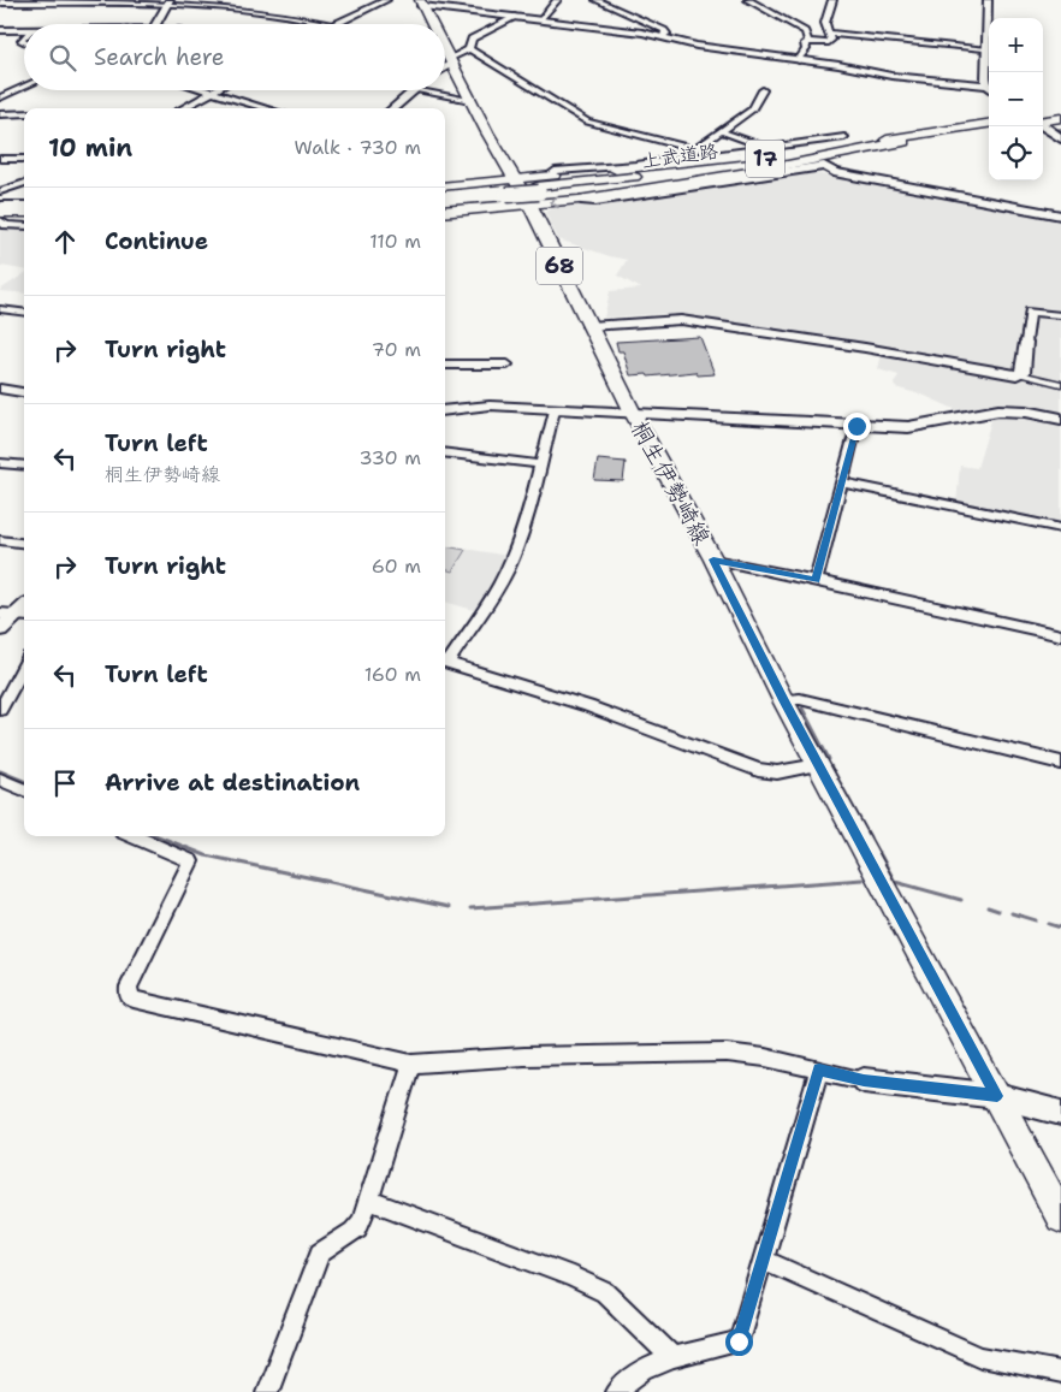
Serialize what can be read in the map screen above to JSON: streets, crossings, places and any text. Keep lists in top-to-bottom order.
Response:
{
  "streets": {
    "highway": ["上武道路", "17"],
    "main road": ["68", "桐生伊勢崎線"]
  },
  "page": {
    "map_buttons": ["+", "−"],
    "search": "Search here",
    "heading": ["10 min", "Walk · 730 m"],
    "list": [
      ["Continue", "110 m"],
      ["Turn right", "70 m"],
      ["Turn left", "桐生伊勢崎線", "330 m"],
      ["Turn right", "60 m"],
      ["Turn left", "160 m"],
      "Arrive at destination"
    ]
  }
}
